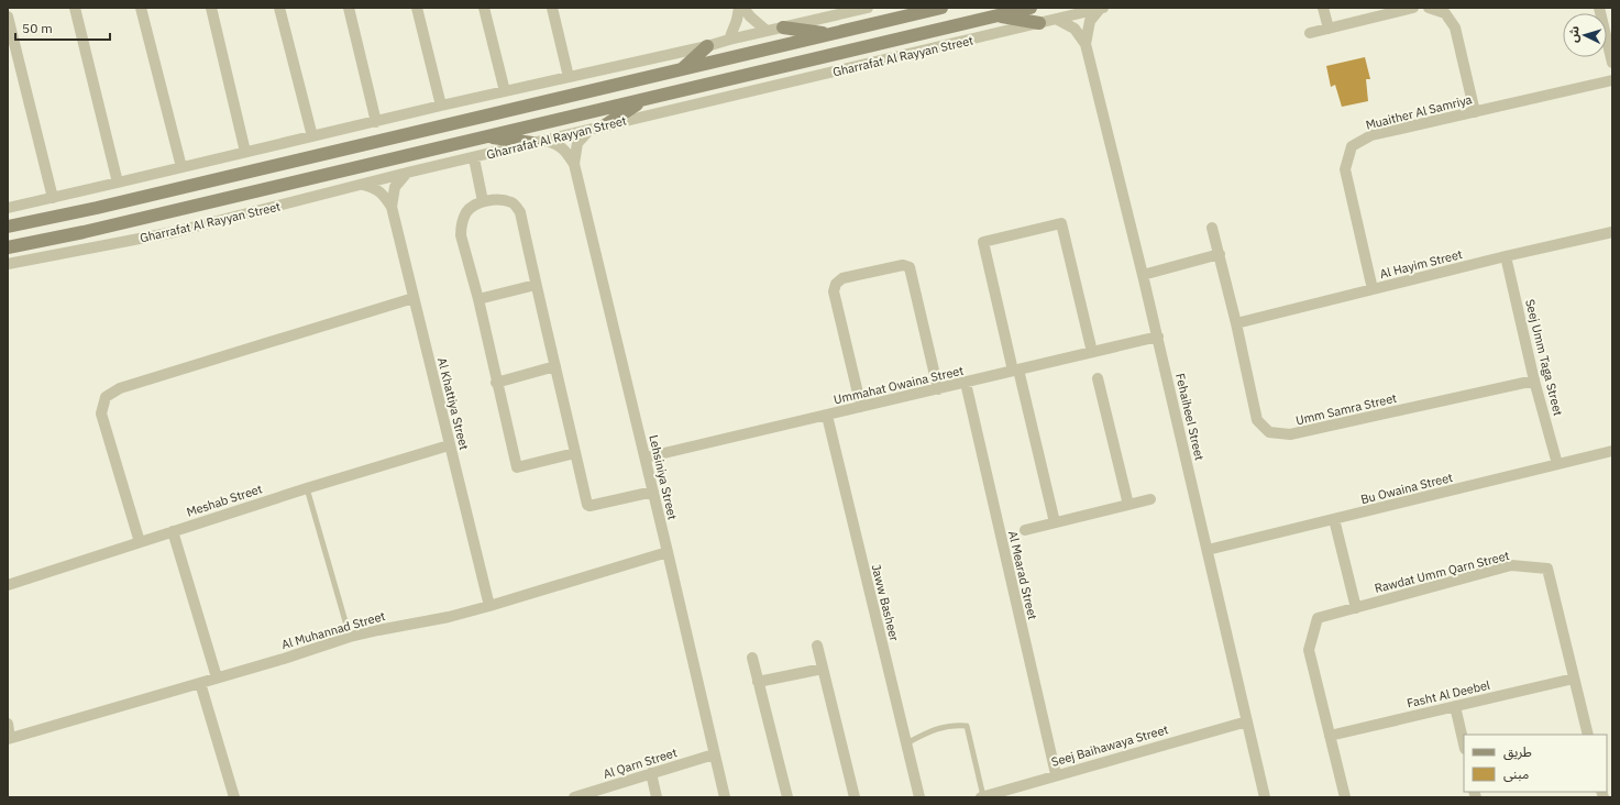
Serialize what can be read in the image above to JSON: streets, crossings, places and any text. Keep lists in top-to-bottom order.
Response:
{
  "streets": {
    "main road": ["Gharrafat Al Rayyan Street"],
    "street": [
      "Muaither Al Samriya",
      "Al Hayim Street",
      "Seej Umm Taga Street",
      "Ummahat Owaina Street",
      "Al Khattiya Street",
      "Umm Samra Street",
      "Fehaiheel Street",
      "Lehsiniya Street",
      "Bu Owaina Street",
      "Meshab Street",
      "Rawdat Umm Qarn Street",
      "Al Mearad Street",
      "Jaww Basheer",
      "Al Muhannad Street",
      "Fasht Al Deebel",
      "Seej Baihawaya Street",
      "Al Qarn Street"
    ]
  },
  "crossings": [
    ["Gharrafat Al Rayyan Street", "Al Khattiya Street"],
    ["Gharrafat Al Rayyan Street", "Fehaiheel Street"],
    ["Gharrafat Al Rayyan Street", "Lehsiniya Street"],
    ["Muaither Al Samriya", "Al Hayim Street"],
    ["Al Hayim Street", "Seej Umm Taga Street"],
    ["Al Hayim Street", "Umm Samra Street"],
    ["Seej Umm Taga Street", "Umm Samra Street"],
    ["Seej Umm Taga Street", "Bu Owaina Street"],
    ["Ummahat Owaina Street", "Fehaiheel Street"],
    ["Ummahat Owaina Street", "Lehsiniya Street"],
    ["Ummahat Owaina Street", "Al Mearad Street"],
    ["Ummahat Owaina Street", "Jaww Basheer"],
    ["Al Khattiya Street", "Meshab Street"],
    ["Al Khattiya Street", "Al Muhannad Street"],
    ["Fehaiheel Street", "Bu Owaina Street"],
    ["Fehaiheel Street", "Seej Baihawaya Street"],
    ["Lehsiniya Street", "Al Muhannad Street"],
    ["Lehsiniya Street", "Al Qarn Street"],
    ["Rawdat Umm Qarn Street", "Fasht Al Deebel"],
    ["Al Mearad Street", "Seej Baihawaya Street"]
  ],
  "legend": ["طريق", "مبنى"],
  "scale_bar": "50 m",
  "north": "left"
}
